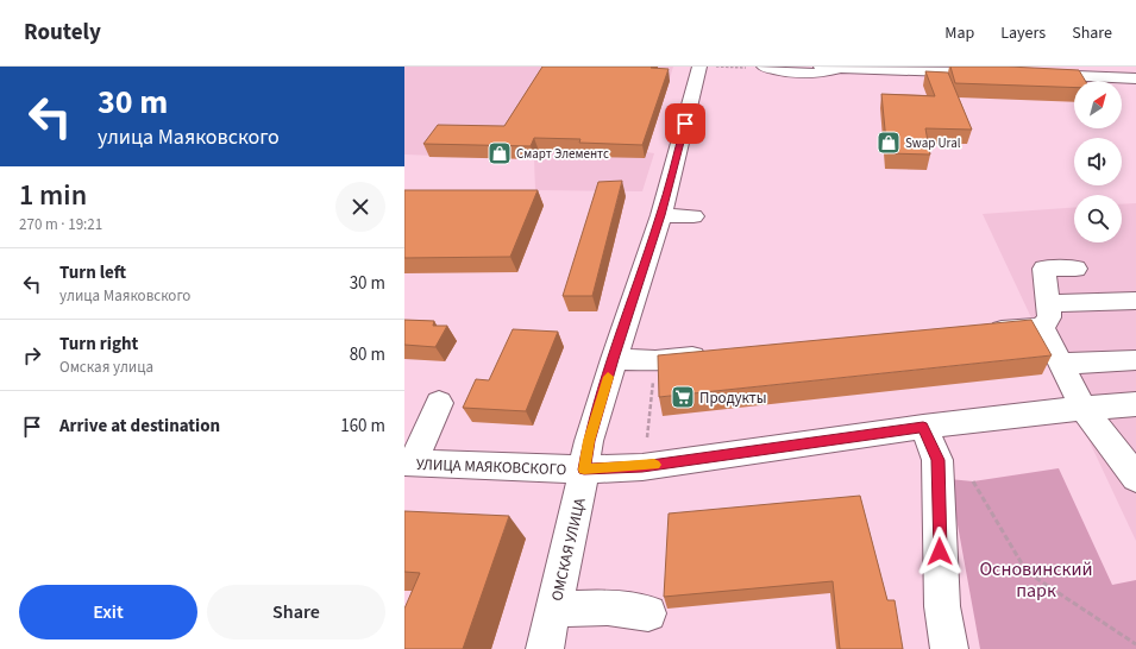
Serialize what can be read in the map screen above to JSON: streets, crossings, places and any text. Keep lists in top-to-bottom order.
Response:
{
  "streets": {
    "street": ["УЛИЦА МАЯКОВСКОГО", "ОМСКАЯ УЛИЦА"]
  },
  "crossings": [
    ["УЛИЦА МАЯКОВСКОГО", "ОМСКАЯ УЛИЦА"]
  ],
  "parks": ["Основинский парк"],
  "places": {
    "shop": ["Swap Ural", "Смарт Элементс"],
    "supermarket": ["Продукты"]
  },
  "north": "top right",
  "page": {
    "header": "Routely",
    "nav": ["Map", "Layers", "Share"],
    "turn": ["30 m", "улица Маяковского"],
    "heading": ["1 min", "270 m · 19:21"],
    "list": [
      {
        "name": "Turn left",
        "note": "улица Маяковского",
        "value": "30 m"
      },
      {
        "name": "Turn right",
        "note": "Омская улица",
        "value": "80 m"
      },
      {
        "name": "Arrive at destination",
        "value": "160 m"
      }
    ],
    "buttons": ["Exit", "Share"]
  }
}
